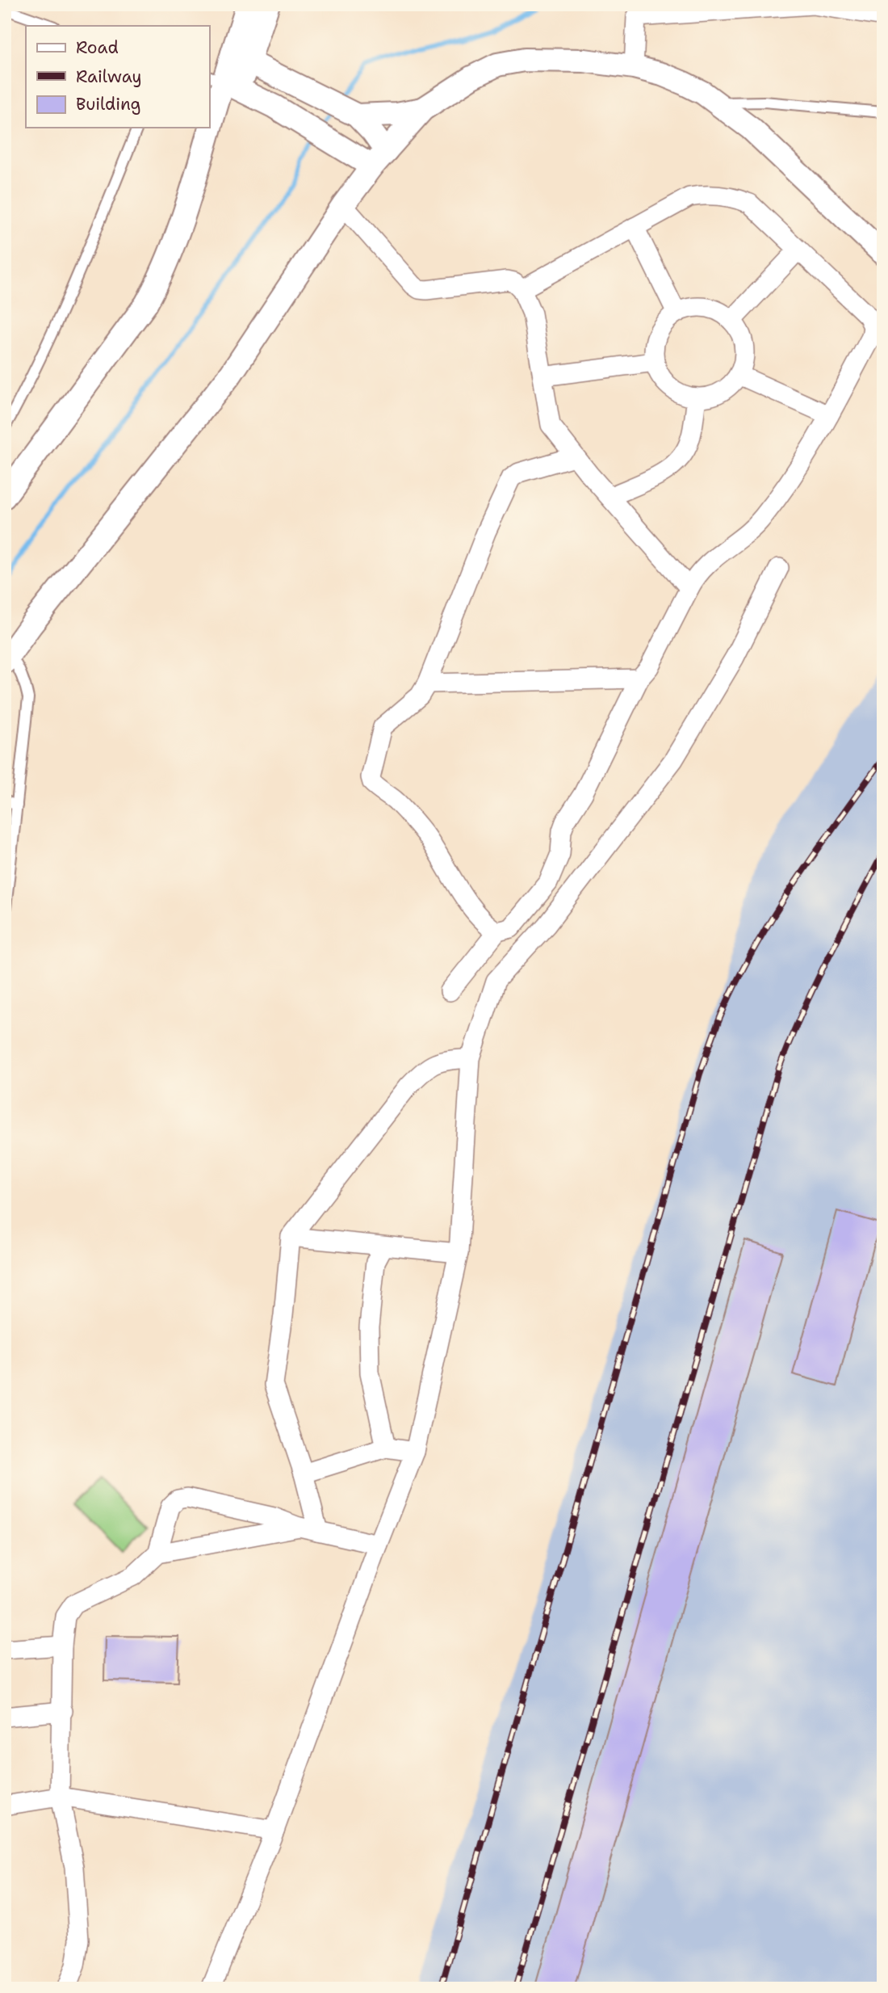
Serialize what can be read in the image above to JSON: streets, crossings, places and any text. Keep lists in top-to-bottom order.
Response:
{
  "legend": ["Road", "Railway", "Building"]
}
